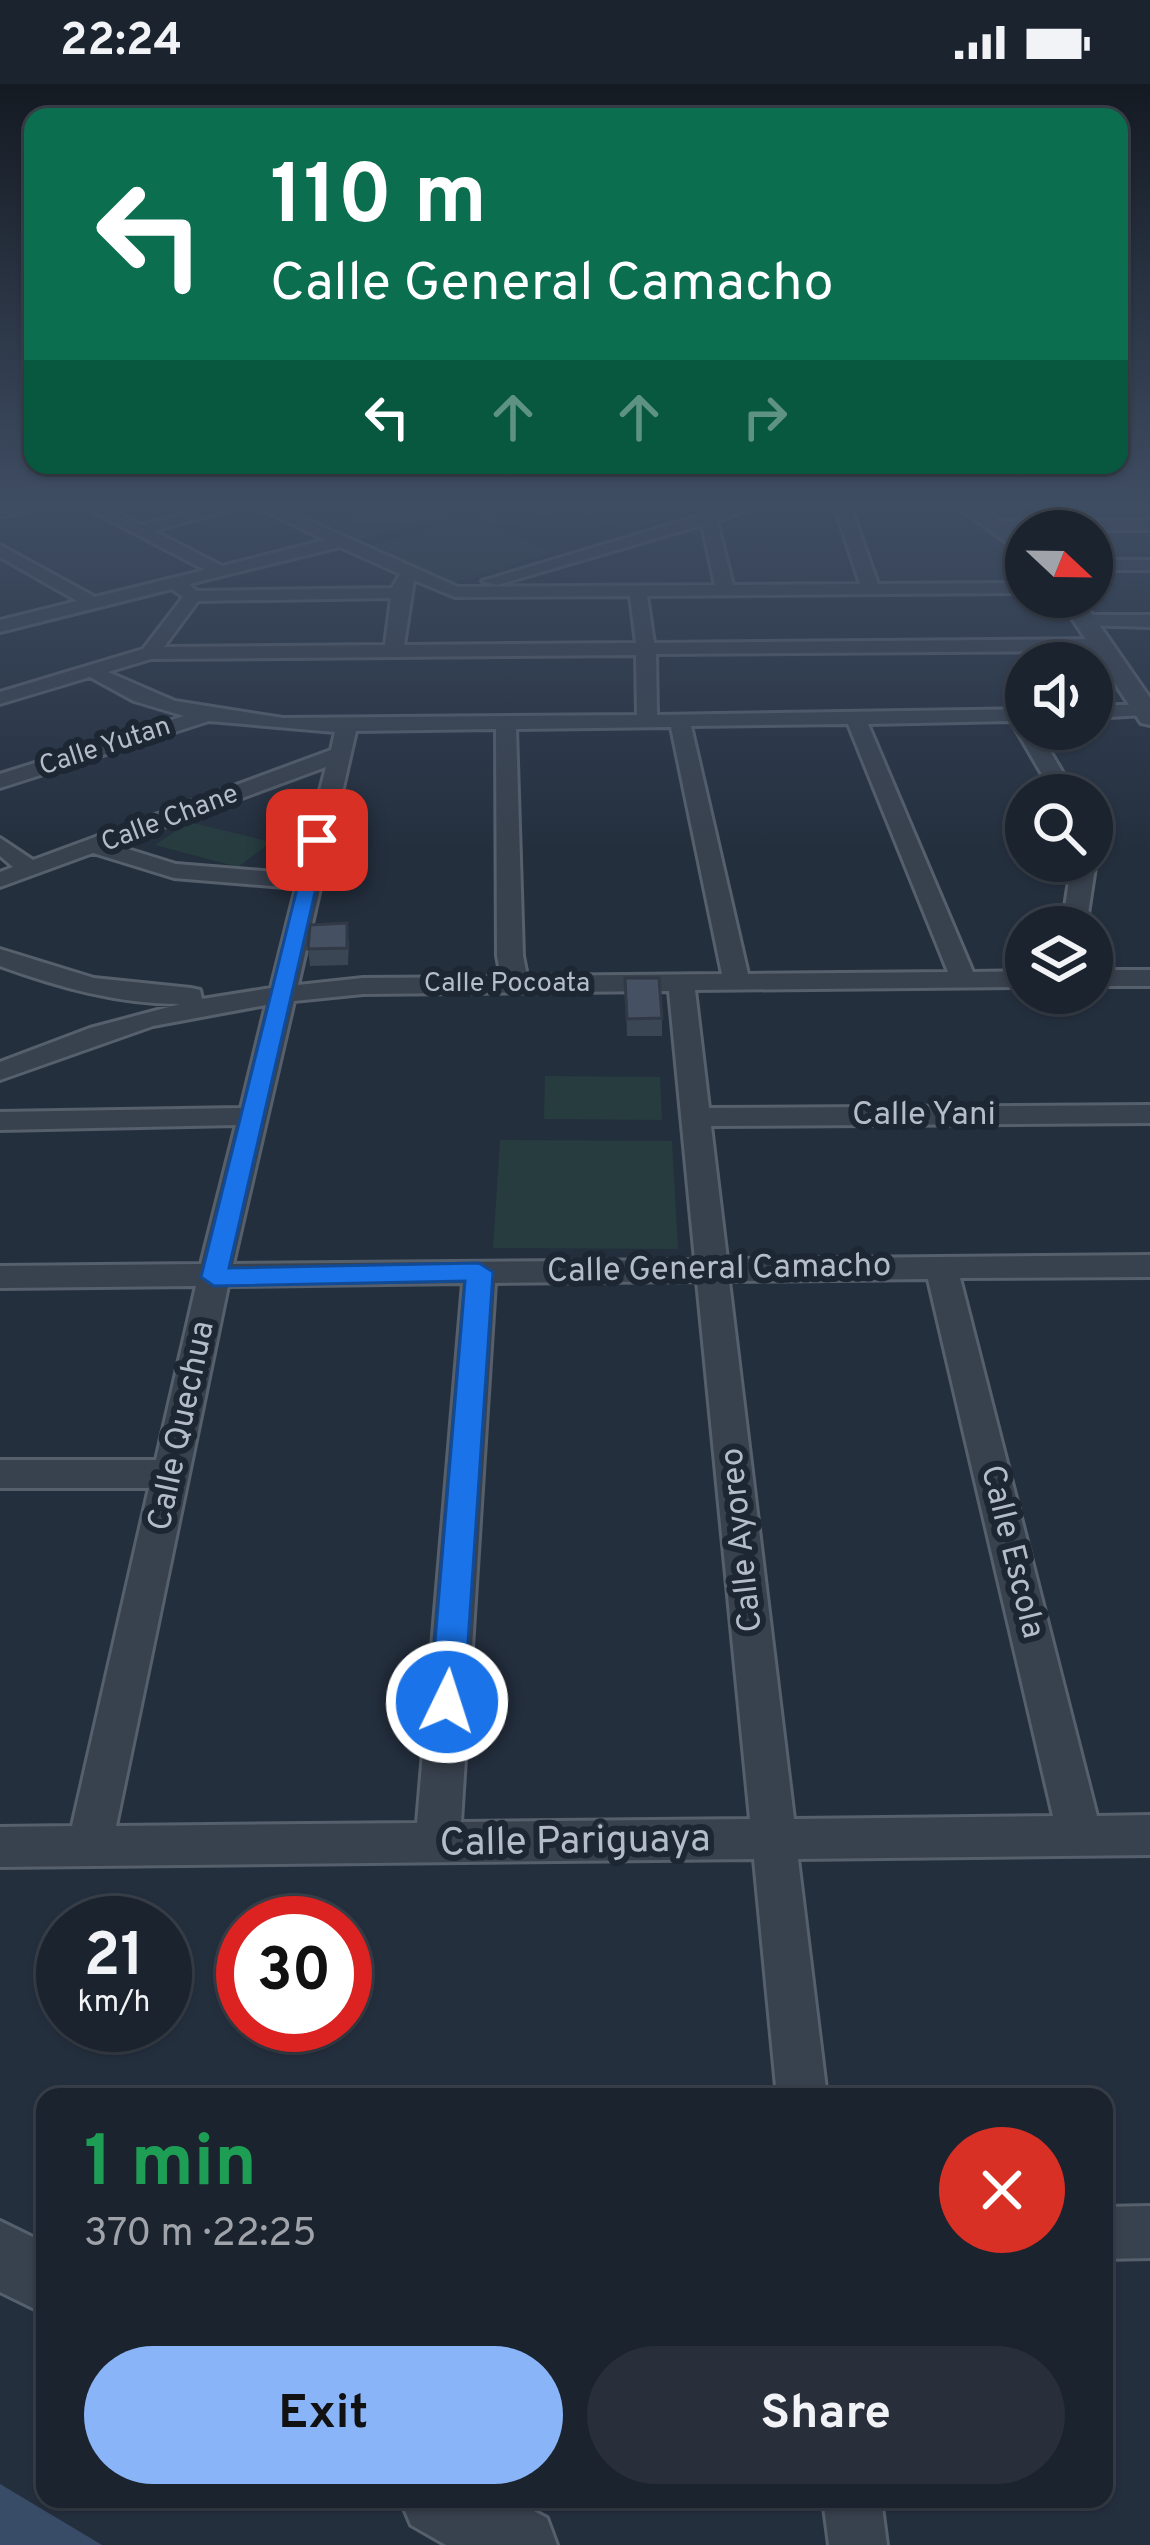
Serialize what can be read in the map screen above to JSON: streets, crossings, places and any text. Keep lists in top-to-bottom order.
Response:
{
  "streets": {
    "street": [
      "Calle Yutan",
      "Calle Chane",
      "Calle Pocoata",
      "Calle Yani",
      "Calle General Camacho",
      "Calle Quechua",
      "Calle Ayoreo",
      "Calle Escola",
      "Calle Pariguaya"
    ]
  },
  "crossings": [
    ["Calle Chane", "Calle Quechua"],
    ["Calle Pocoata", "Calle Quechua"],
    ["Calle Pocoata", "Calle Ayoreo"],
    ["Calle Yani", "Calle Ayoreo"],
    ["Calle General Camacho", "Calle Quechua"],
    ["Calle General Camacho", "Calle Ayoreo"],
    ["Calle General Camacho", "Calle Escola"],
    ["Calle Quechua", "Calle Pariguaya"],
    ["Calle Ayoreo", "Calle Pariguaya"],
    ["Calle Escola", "Calle Pariguaya"]
  ],
  "north": "right",
  "page": {
    "status": "22:24",
    "turn": ["110 m", "Calle General Camacho"],
    "speed": "21 km/h",
    "limit": "30",
    "heading": ["1 min", "370 m · 22:25"],
    "buttons": ["Exit", "Share"]
  }
}
